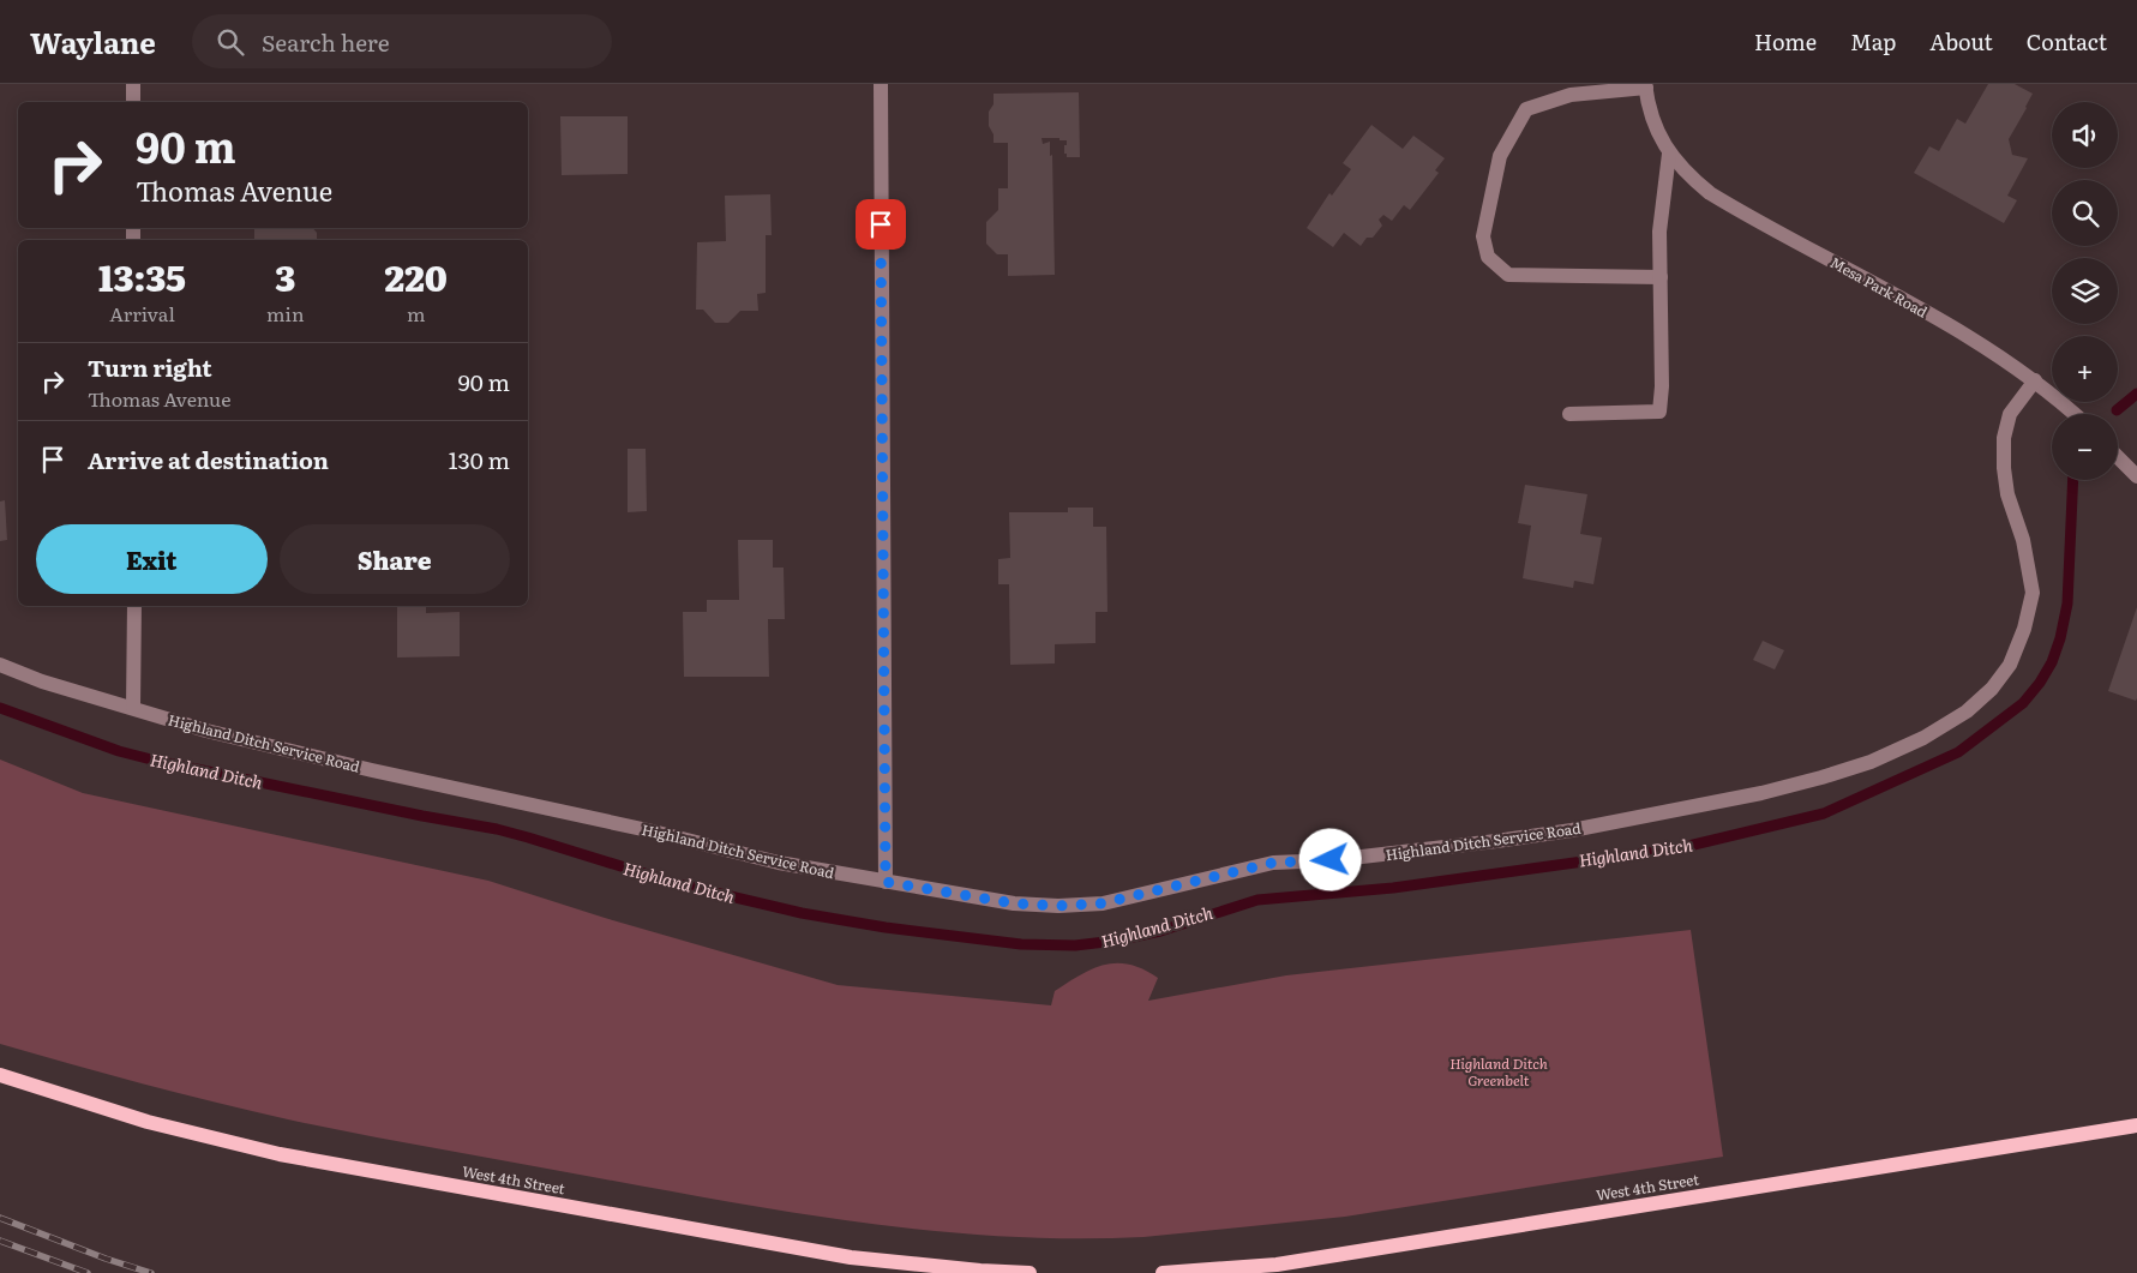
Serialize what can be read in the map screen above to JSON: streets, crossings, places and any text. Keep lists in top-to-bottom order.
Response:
{
  "streets": {
    "main road": ["West 4th Street"],
    "street": ["Mesa Park Road", "Highland Ditch Service Road"]
  },
  "crossings": [
    ["Mesa Park Road", "Highland Ditch Service Road"]
  ],
  "water": ["Highland Ditch"],
  "parks": ["Highland Ditch Greenbelt"],
  "page": {
    "header": "Waylane",
    "search": "Search here",
    "nav": [
      "Home",
      "Map",
      "About",
      "Contact"
    ],
    "map_buttons": ["+", "−"],
    "turn": ["90 m", "Thomas Avenue"],
    "eta": [
      "13:35",
      "Arrival",
      "3",
      "min",
      "220",
      "m"
    ],
    "list": [
      {
        "name": "Turn right",
        "note": "Thomas Avenue",
        "value": "90 m"
      },
      {
        "name": "Arrive at destination",
        "value": "130 m"
      }
    ],
    "buttons": ["Exit", "Share"]
  }
}
